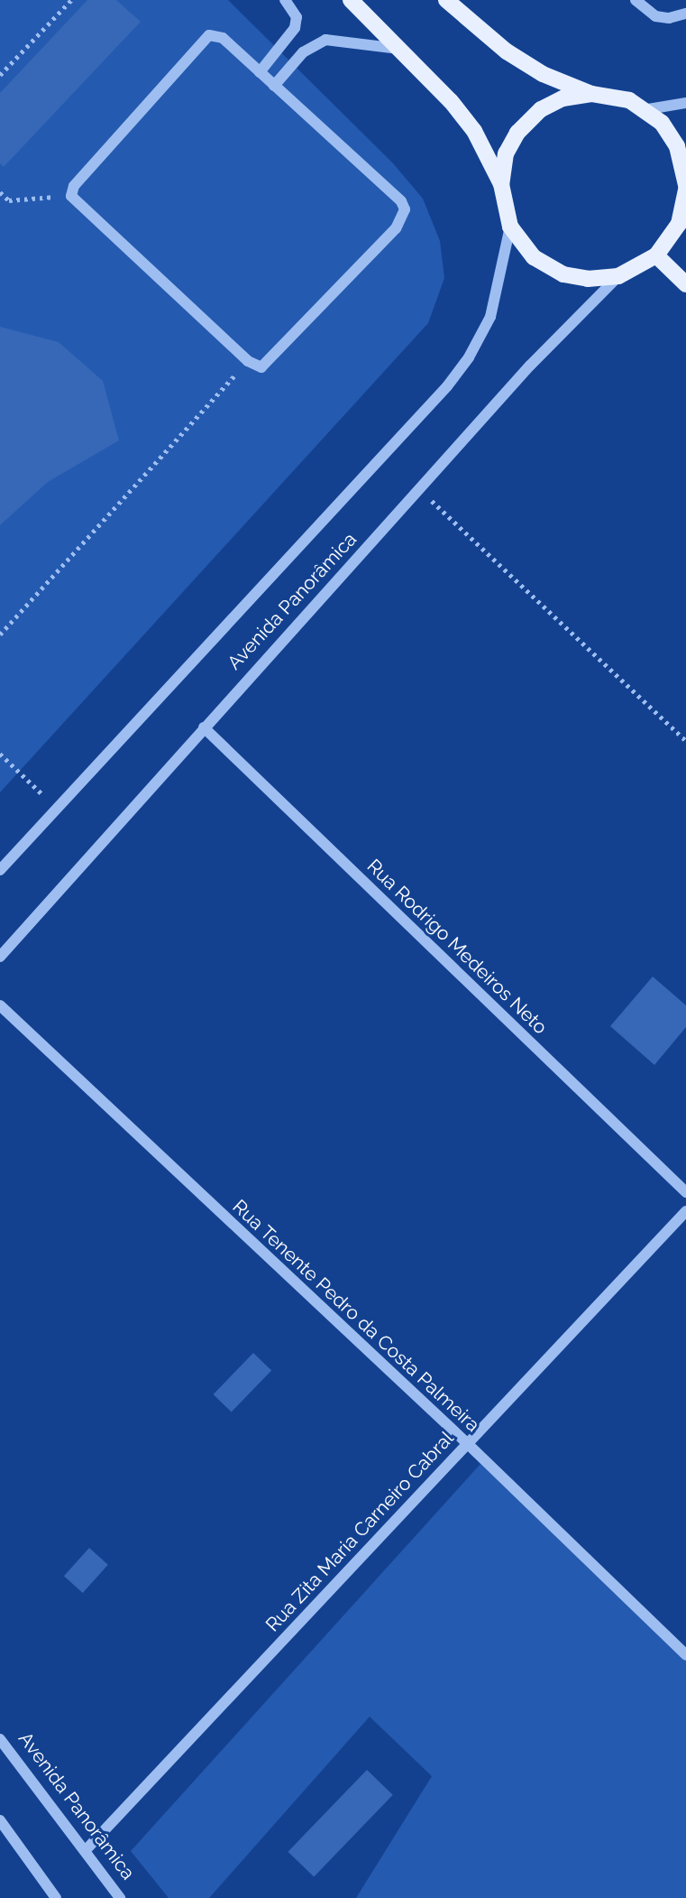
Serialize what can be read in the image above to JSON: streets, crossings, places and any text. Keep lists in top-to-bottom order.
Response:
{
  "streets": {
    "street": [
      "Avenida Panorâmica",
      "Rua Rodrigo Medeiros Neto",
      "Rua Tenente Pedro da Costa Palmeira",
      "Rua Zita Maria Carneiro Cabral"
    ]
  },
  "crossings": [
    ["Avenida Panorâmica", "Rua Rodrigo Medeiros Neto"],
    ["Avenida Panorâmica", "Rua Zita Maria Carneiro Cabral"],
    ["Rua Tenente Pedro da Costa Palmeira", "Rua Zita Maria Carneiro Cabral"]
  ]
}
